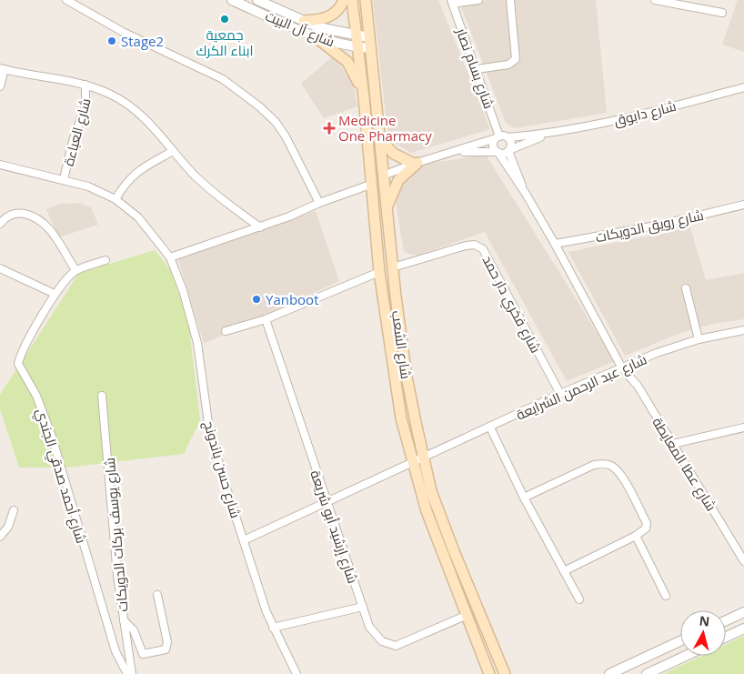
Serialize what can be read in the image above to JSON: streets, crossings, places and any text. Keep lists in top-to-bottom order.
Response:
{
  "streets": {
    "main road": ["شارع الشعب"],
    "street": [
      "شارع آل البيت",
      "شارع بسام نصار",
      "شارع دابوق",
      "شارع العباءة",
      "شارع رويق الدويكات",
      "شارع فخري دار حمد",
      "شارع عبد الرحمن الشرايعة",
      "شارع عطا المعايطة",
      "شارع حسن باندونج",
      "شارع أحمد صدقي الجندي",
      "شارع إرشيد أبو شريعة",
      "شارع يوسف بركات الدويكات"
    ]
  },
  "crossings": [
    ["شارع آل البيت", "شارع الشعب"],
    ["شارع بسام نصار", "شارع دابوق"],
    ["شارع دابوق", "شارع الشعب"],
    ["شارع العباءة", "شارع حسن باندونج"],
    ["شارع فخري دار حمد", "شارع الشعب"],
    ["شارع فخري دار حمد", "شارع عبد الرحمن الشرايعة"],
    ["شارع الشعب", "شارع عبد الرحمن الشرايعة"],
    ["شارع الشعب", "شارع إرشيد أبو شريعة"],
    ["شارع عبد الرحمن الشرايعة", "شارع عطا المعايطة"],
    ["شارع عبد الرحمن الشرايعة", "شارع حسن باندونج"],
    ["شارع عبد الرحمن الشرايعة", "شارع إرشيد أبو شريعة"]
  ],
  "places": {
    "other": ["جمعية ابناء الكرك", "Stage2", "Yanboot"],
    "health": ["Medicine One Pharmacy"]
  },
  "north": "top"
}
